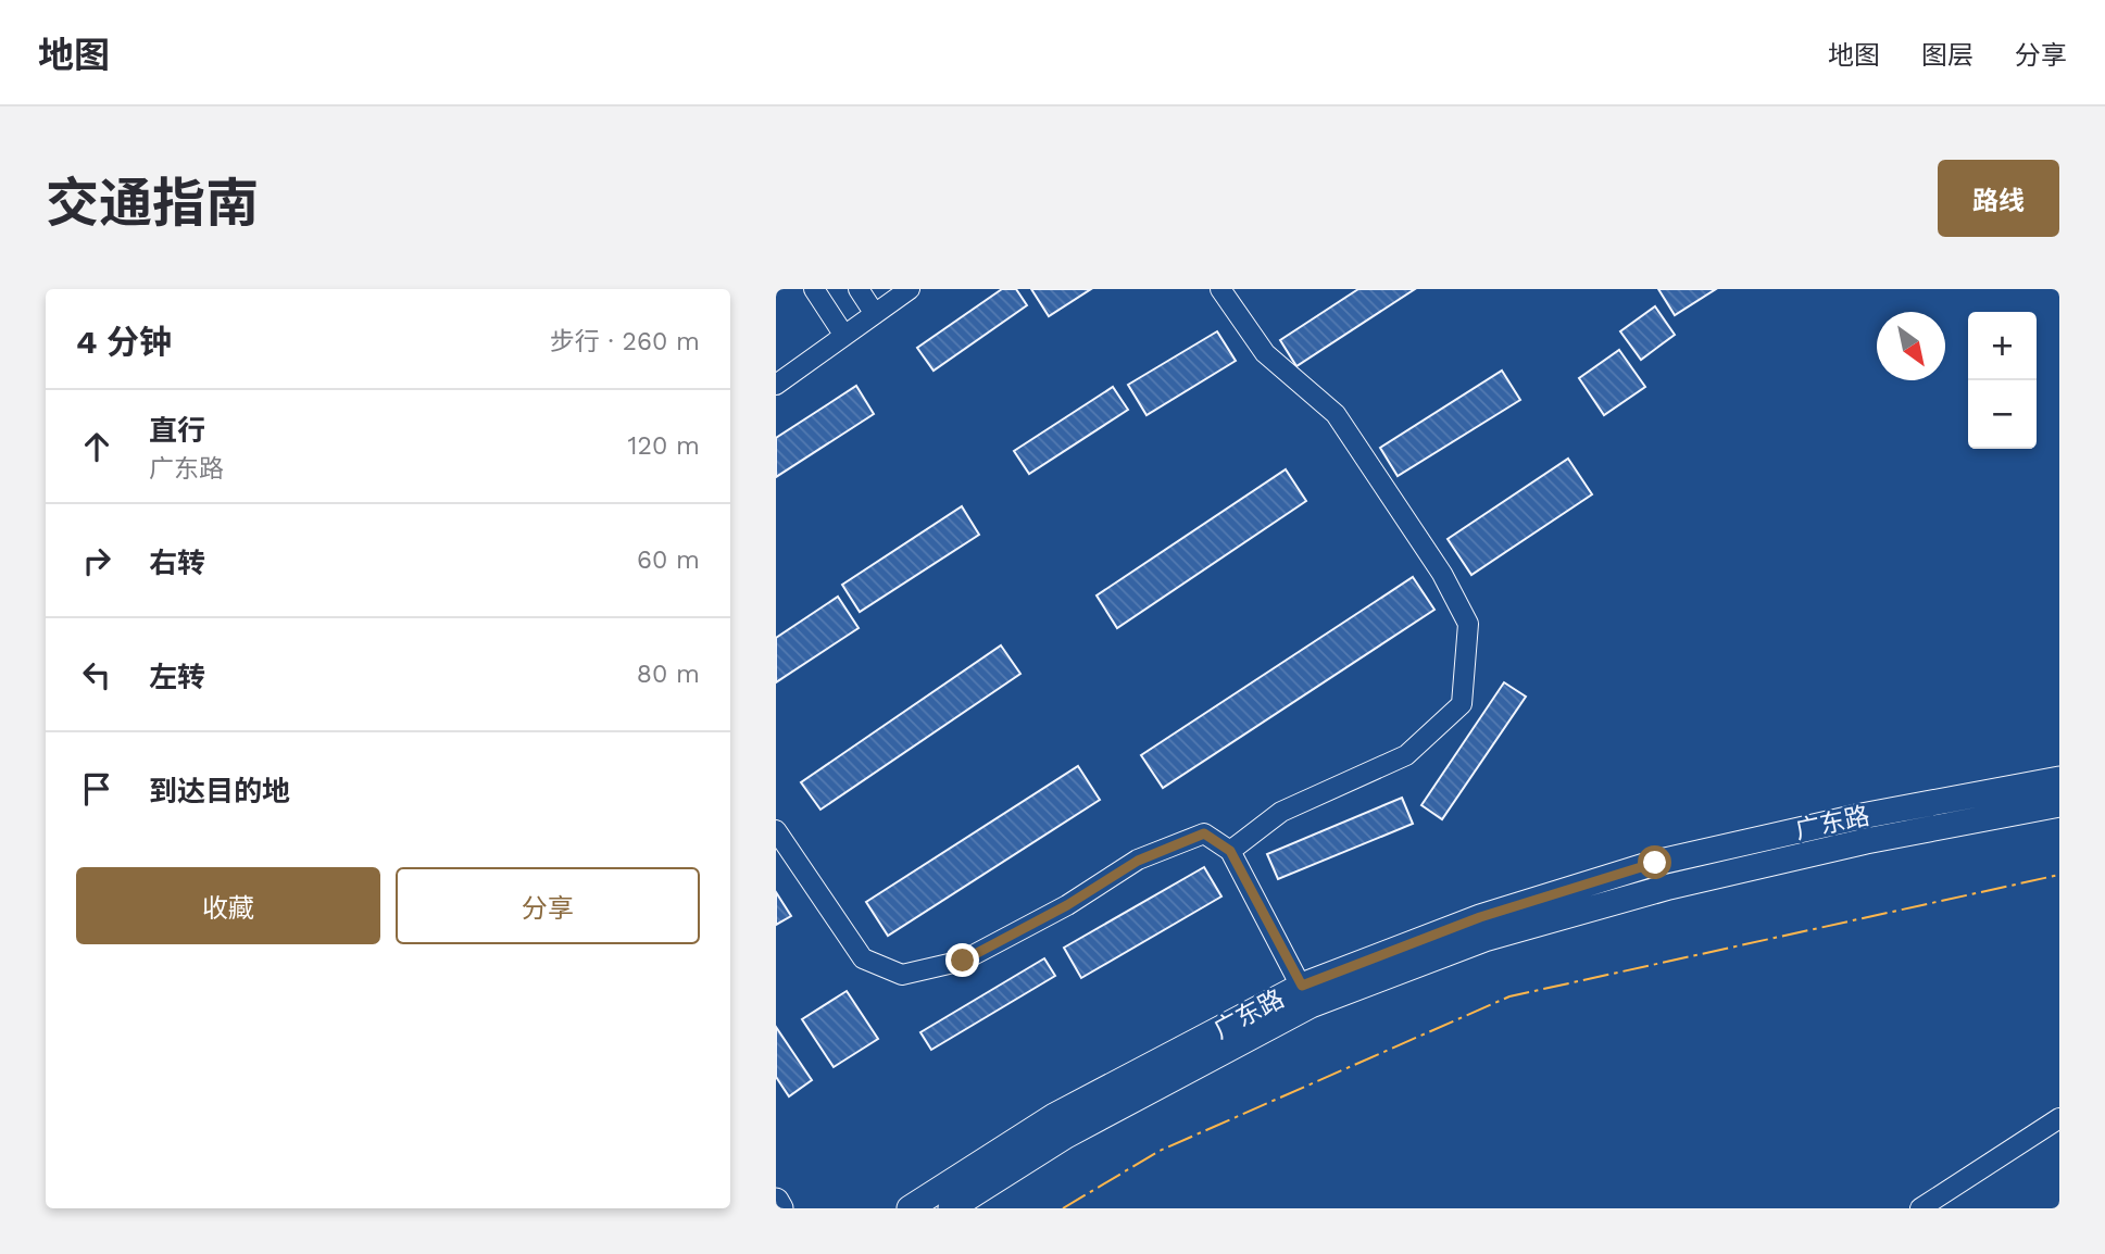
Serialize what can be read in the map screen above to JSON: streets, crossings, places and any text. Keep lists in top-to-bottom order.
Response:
{
  "streets": {
    "street": ["广东路"]
  },
  "north": "bottom right",
  "page": {
    "header": "地图",
    "nav": ["地图", "图层", "分享"],
    "title": "交通指南",
    "buttons": [
      "路线",
      ["收藏", "分享"]
    ],
    "heading": ["4 分钟", "步行 · 260 m"],
    "map_buttons": ["+", "−"],
    "list": [
      ["直行", "广东路", "120 m"],
      ["右转", "60 m"],
      ["左转", "80 m"],
      "到达目的地"
    ]
  }
}
